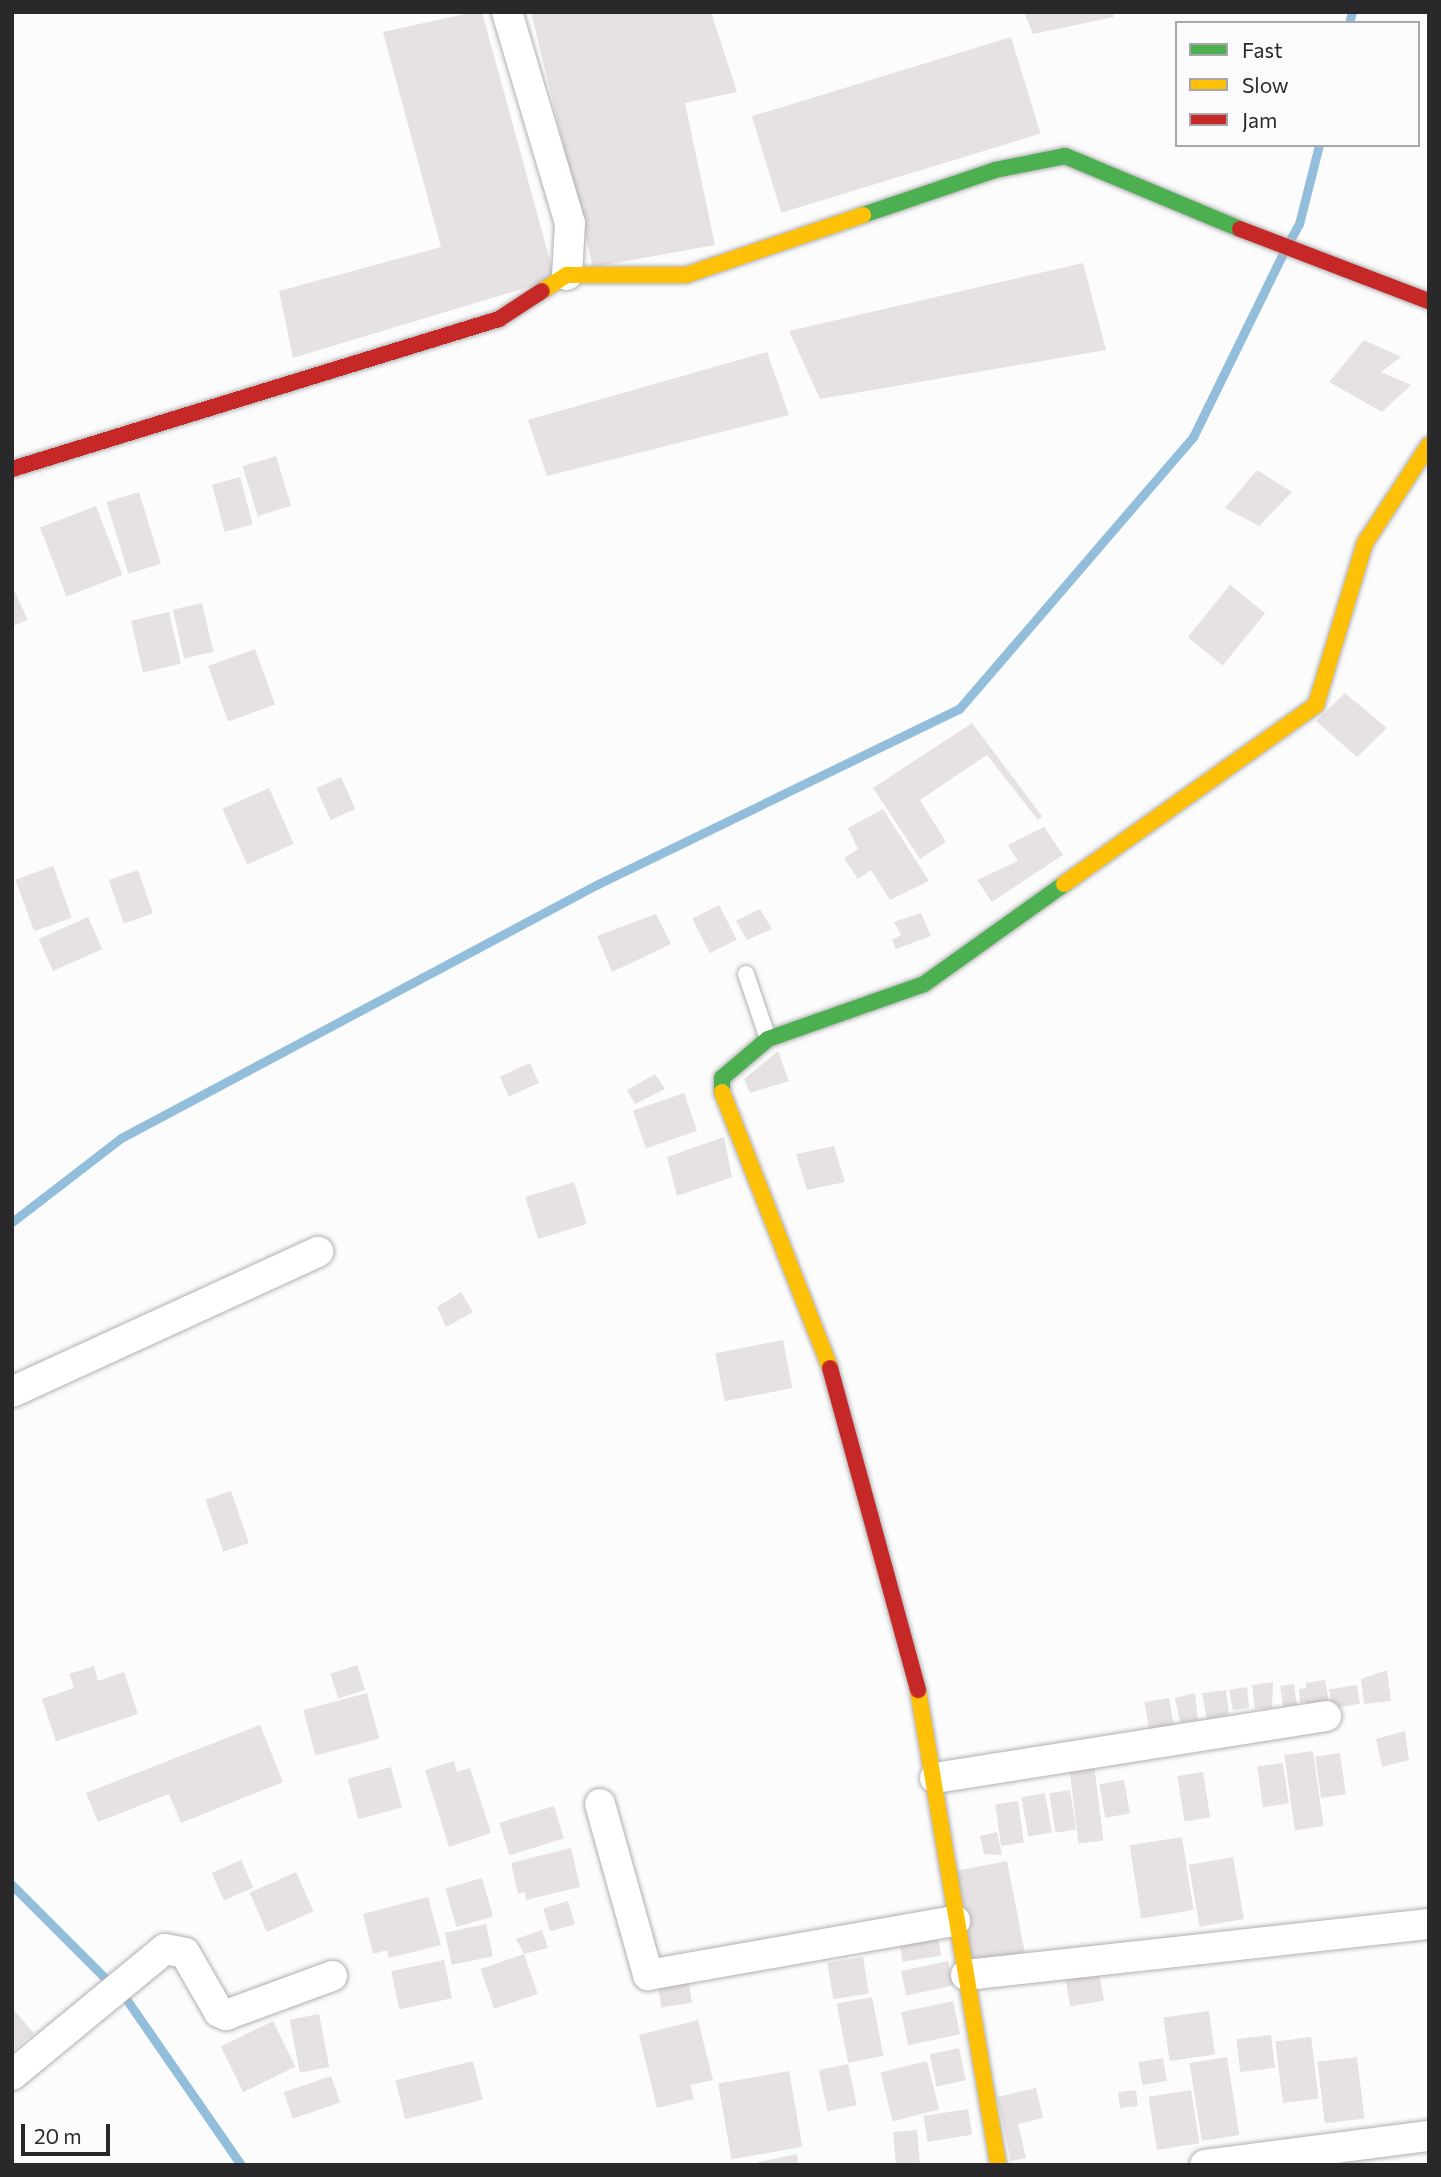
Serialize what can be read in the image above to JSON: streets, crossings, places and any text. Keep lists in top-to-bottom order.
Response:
{
  "legend": ["Fast", "Slow", "Jam"],
  "scale_bar": "20 m"
}
